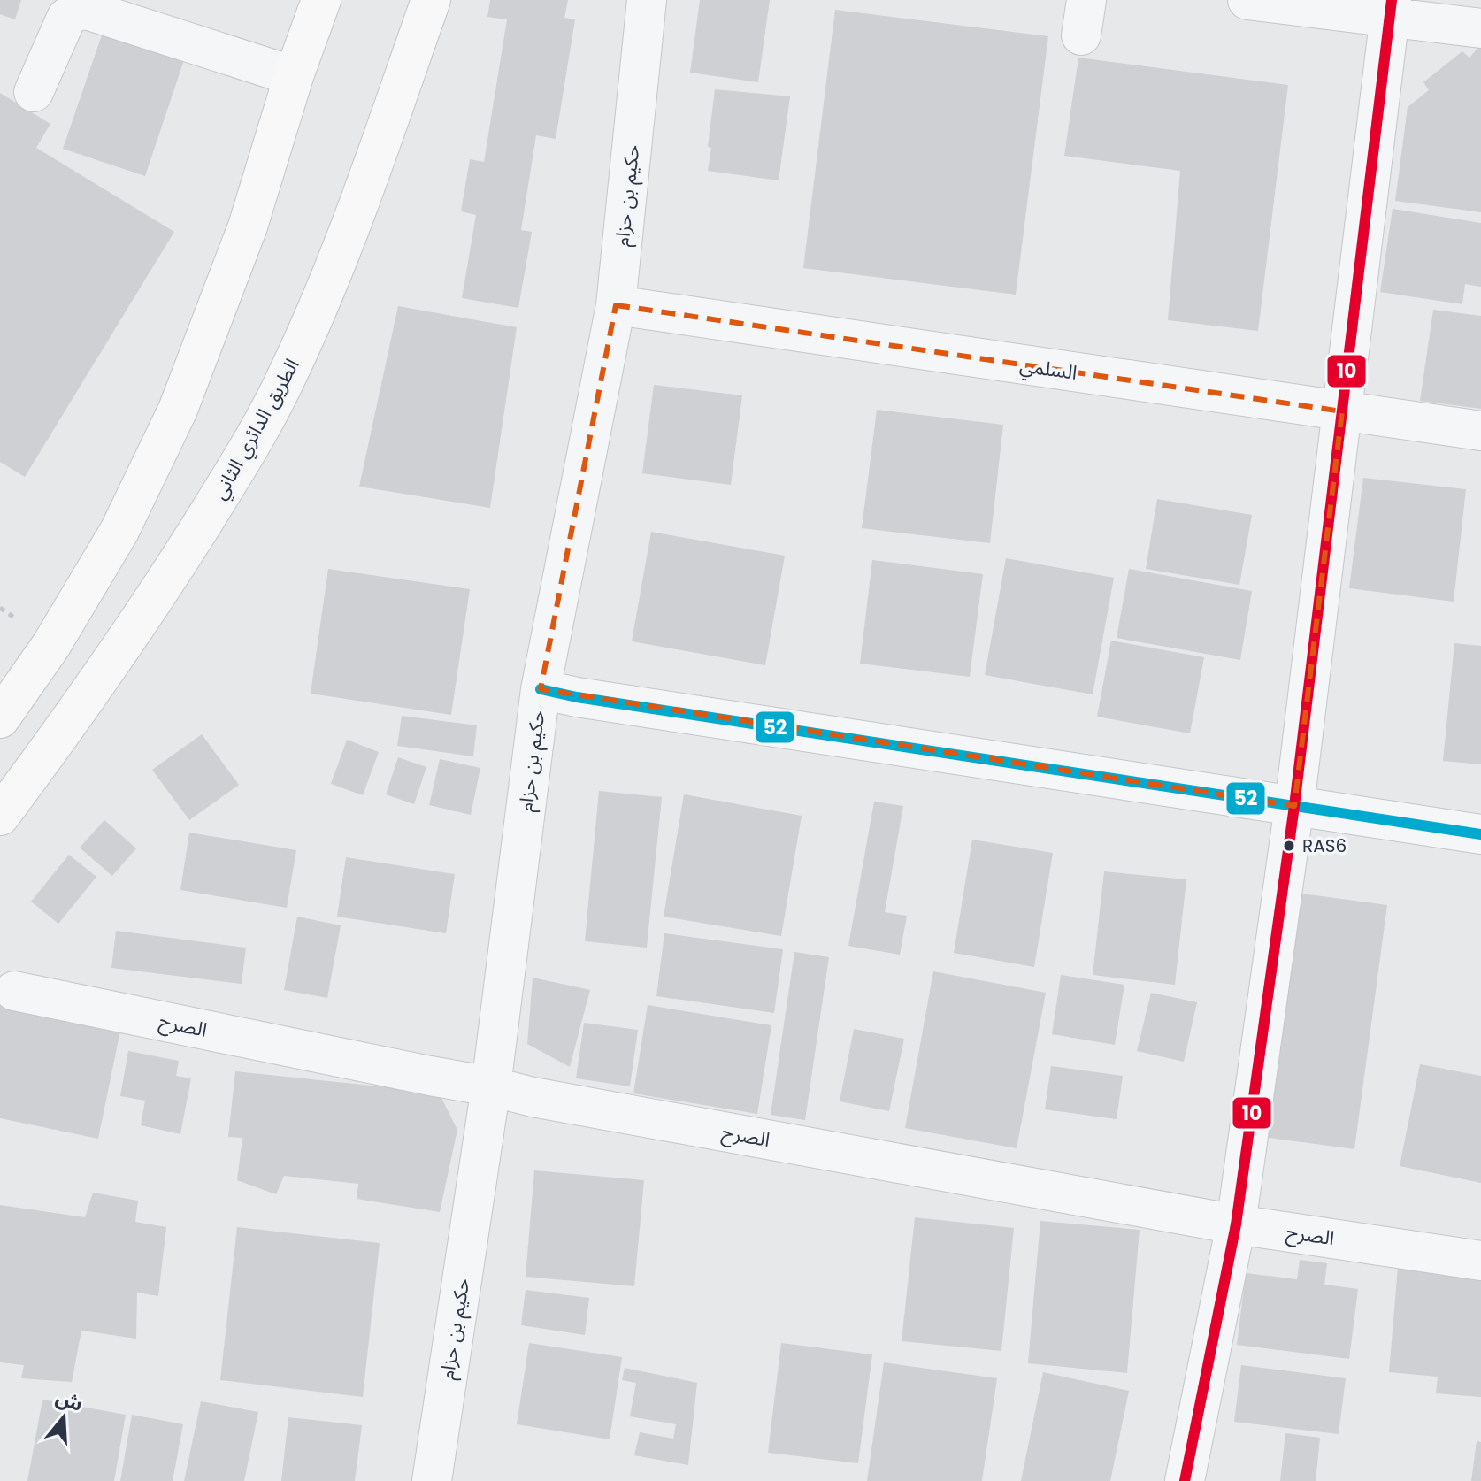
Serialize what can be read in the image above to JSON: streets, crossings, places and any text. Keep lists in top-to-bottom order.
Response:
{
  "streets": {
    "main road": ["الطريق الدائري الثاني"],
    "street": ["حكيم بن حزام", "السلمي", "الصرح"]
  },
  "crossings": [
    ["حكيم بن حزام", "السلمي"],
    ["حكيم بن حزام", "الصرح"]
  ],
  "places": ["RAS6"],
  "lines": ["transit line 10", "transit line 52"],
  "north": "top"
}
